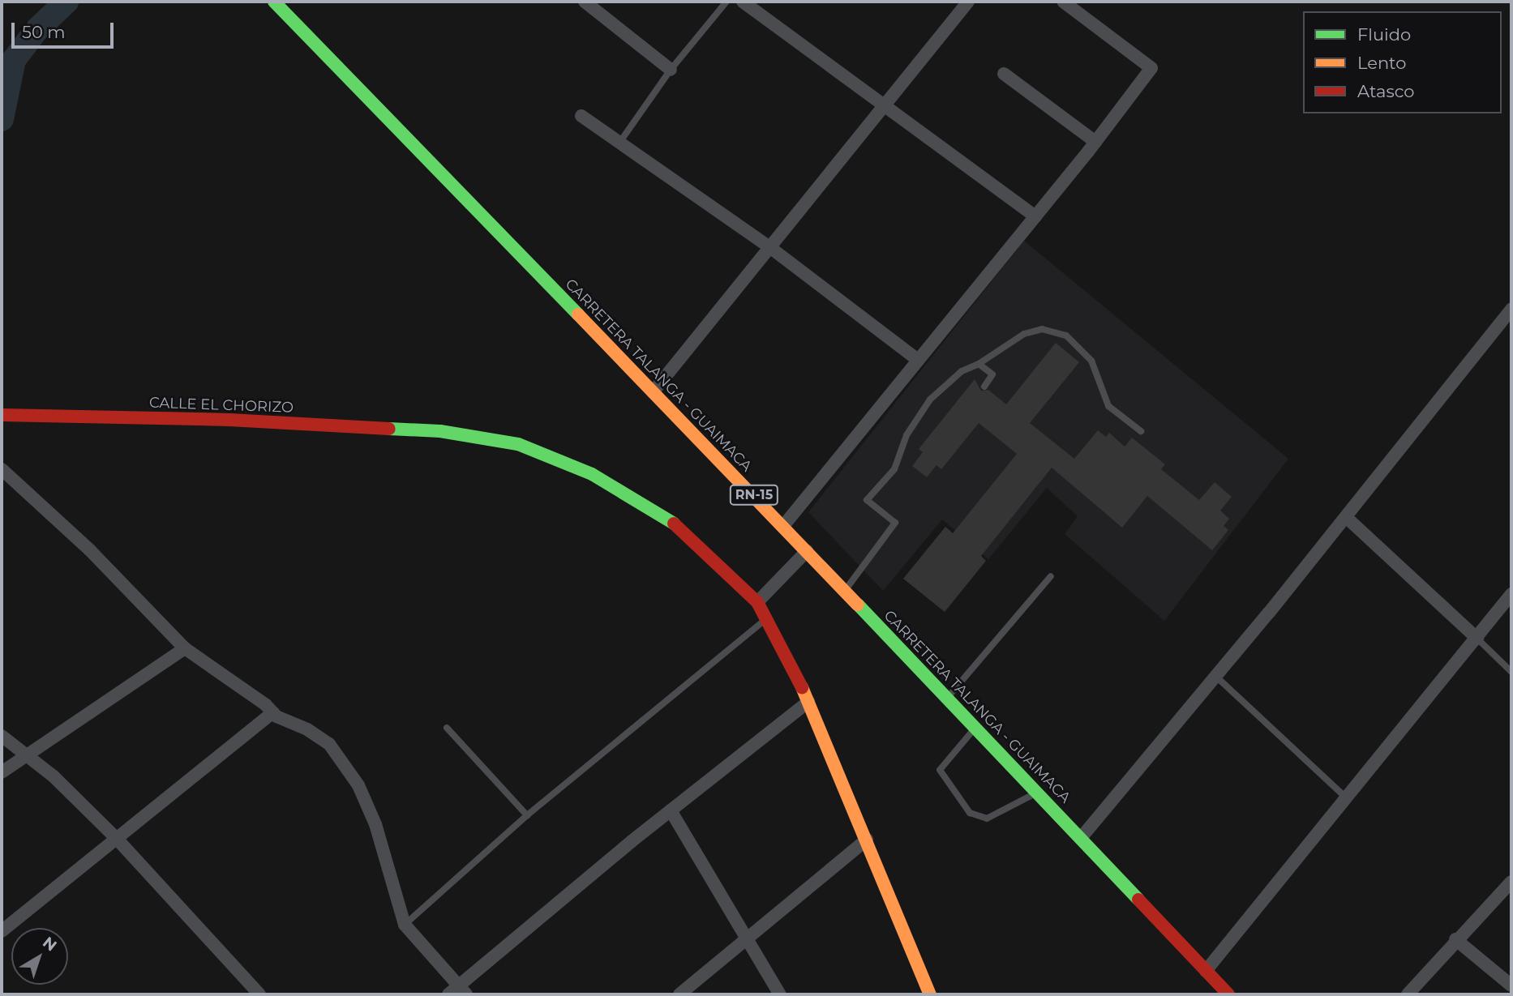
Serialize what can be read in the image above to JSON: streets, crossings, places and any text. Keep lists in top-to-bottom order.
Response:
{
  "streets": {
    "main road": ["CARRETERA TALANGA - GUAIMACA", "CALLE EL CHORIZO", "RN-15"]
  },
  "legend": ["Fluido", "Lento", "Atasco"],
  "scale_bar": "50 m",
  "north": "top right"
}
